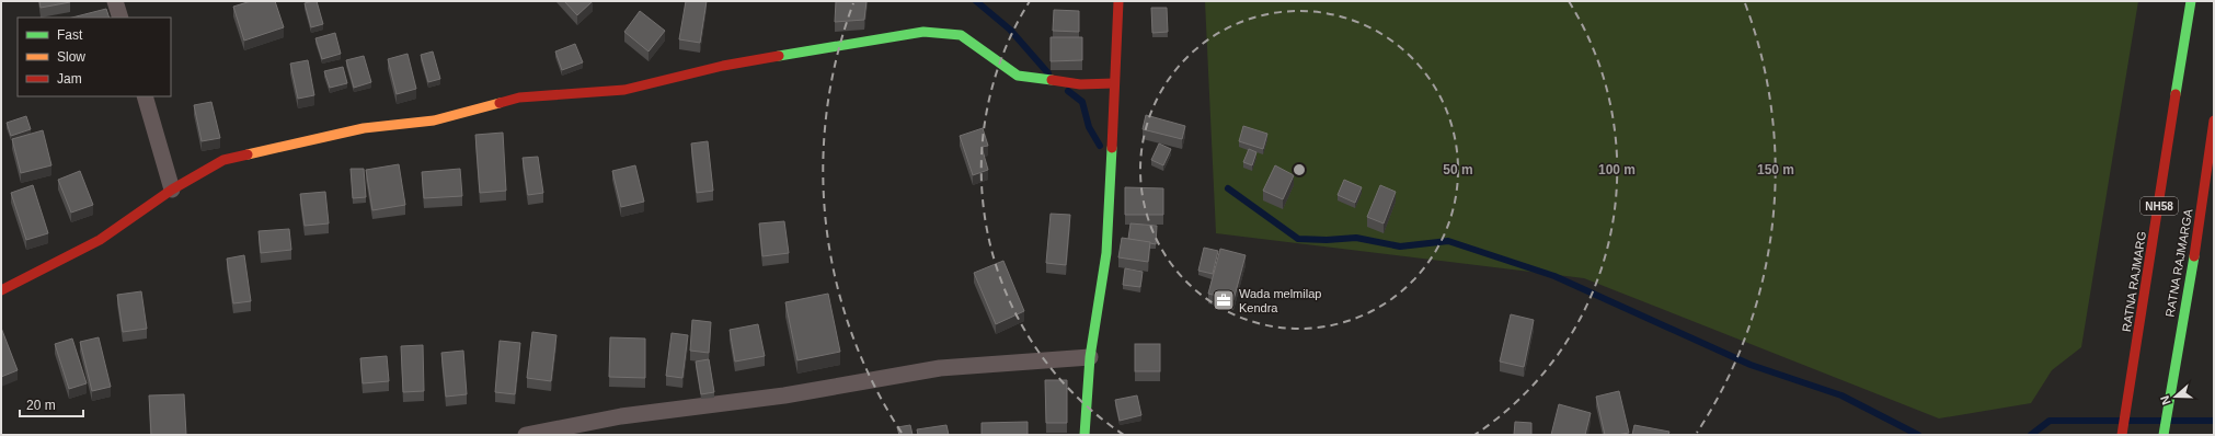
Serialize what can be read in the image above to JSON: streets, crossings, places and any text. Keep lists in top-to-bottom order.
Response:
{
  "streets": {
    "main road": ["NH58", "RATNA RAJMARGA", "RATNA RAJMARG"]
  },
  "places": {
    "office": ["Wada melmilap Kendra"]
  },
  "legend": ["Fast", "Slow", "Jam"],
  "scale_bar": "20 m",
  "north": "left",
  "rings": ["50 m", "100 m", "150 m"]
}
